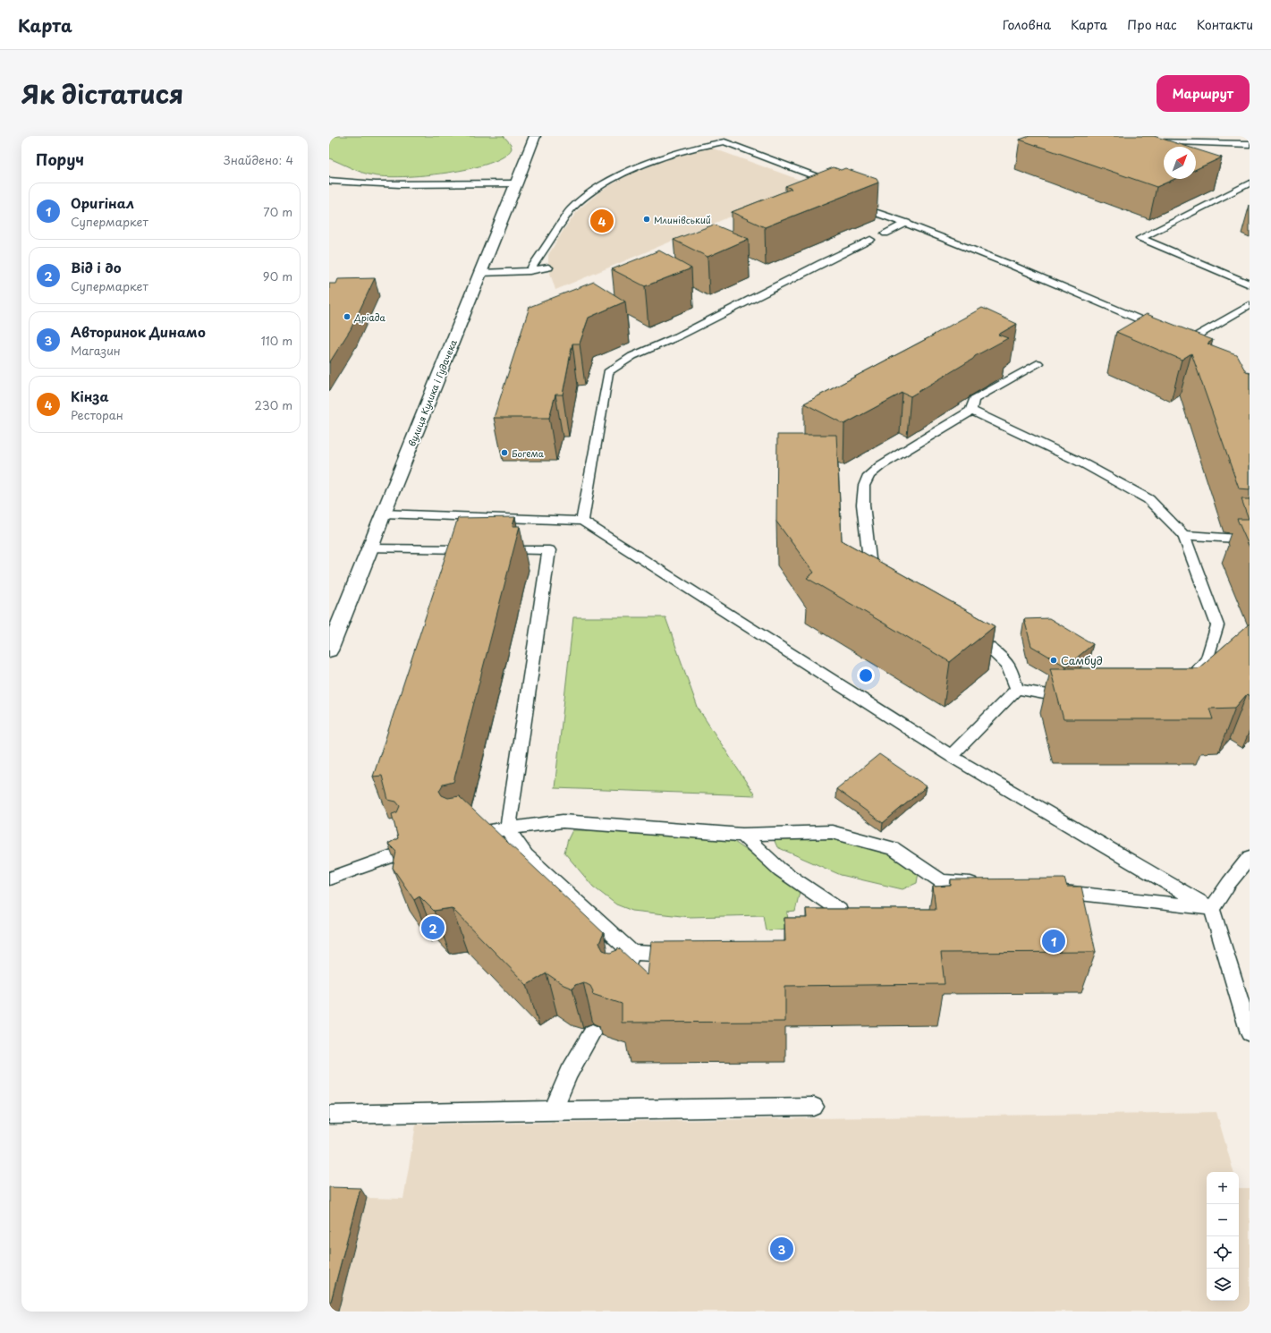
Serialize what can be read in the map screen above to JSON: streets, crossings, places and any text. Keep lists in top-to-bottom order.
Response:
{
  "streets": {
    "main road": ["вулиця Кулика і Гудачека"]
  },
  "places": [
    "Млинівський",
    "Дріада",
    "Богема",
    "Самбуд"
  ],
  "north": "top right",
  "page": {
    "header": "Карта",
    "nav": [
      "Головна",
      "Карта",
      "Про нас",
      "Контакти"
    ],
    "title": "Як дістатися",
    "buttons": "Маршрут",
    "heading": ["Поруч", "Знайдено: 4"],
    "list": [
      {
        "mark": "1",
        "name": "Оригінал",
        "note": "Супермаркет",
        "value": "70 m"
      },
      {
        "mark": "2",
        "name": "Від і до",
        "note": "Супермаркет",
        "value": "90 m"
      },
      {
        "mark": "3",
        "name": "Авторинок Динамо",
        "note": "Магазин",
        "value": "110 m"
      },
      {
        "mark": "4",
        "name": "Кінза",
        "note": "Ресторан",
        "value": "230 m"
      }
    ],
    "pins": [
      "4",
      "2",
      "1",
      "3"
    ],
    "map_buttons": ["+", "−"]
  }
}
